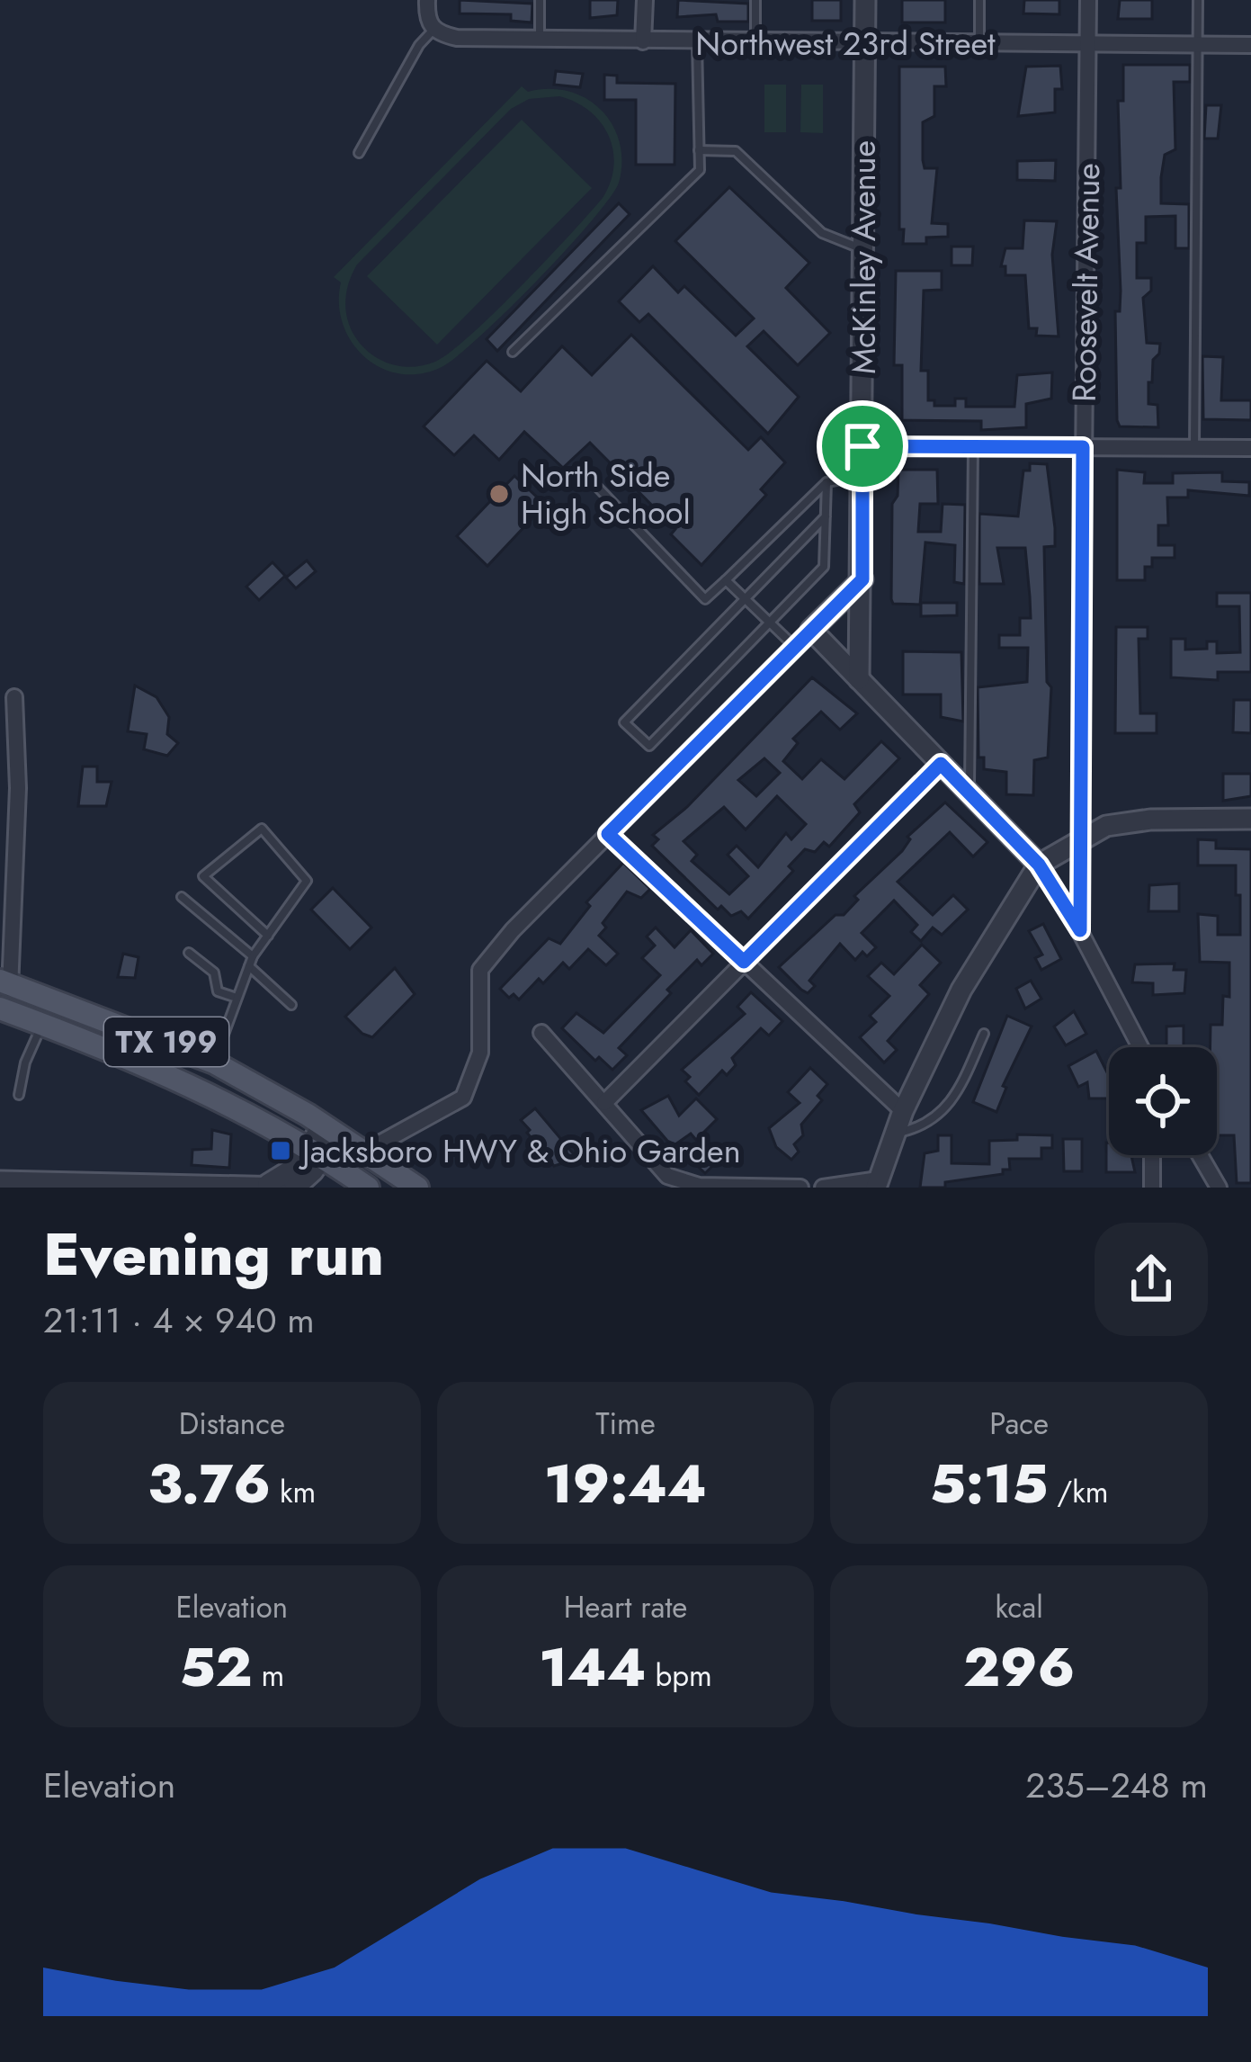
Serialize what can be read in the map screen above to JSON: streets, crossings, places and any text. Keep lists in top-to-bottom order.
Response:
{
  "streets": {
    "main road": ["TX 199"],
    "street": ["Northwest 23rd Street", "McKinley Avenue", "Roosevelt Avenue"]
  },
  "crossings": [
    ["Northwest 23rd Street", "McKinley Avenue"],
    ["Northwest 23rd Street", "Roosevelt Avenue"]
  ],
  "places": {
    "other": ["North Side High School"],
    "transit": ["Jacksboro HWY & Ohio Garden"]
  },
  "page": {
    "heading": ["Evening run", "21:11 · 4 × 940 m"],
    "stats": [
      ["Distance", "3.76 km"],
      ["Time", "19:44"],
      ["Pace", "5:15 /km"],
      ["Elevation", "52 m"],
      ["Heart rate", "144 bpm"],
      ["kcal", "296"]
    ],
    "chart": ["Elevation", "235–248 m"]
  }
}
